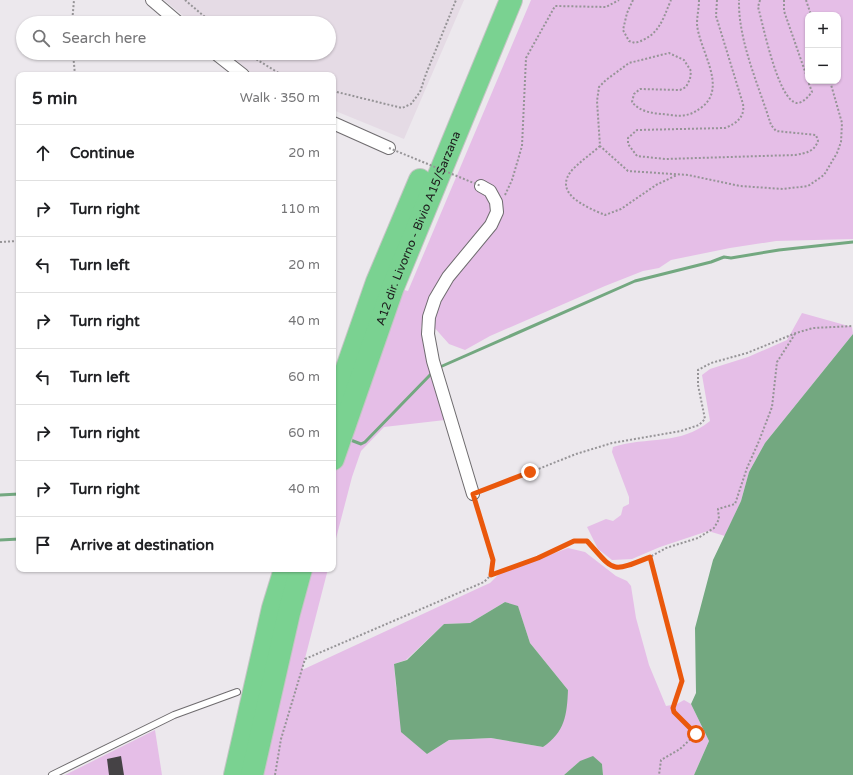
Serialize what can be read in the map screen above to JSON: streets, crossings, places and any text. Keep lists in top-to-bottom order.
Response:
{
  "streets": {
    "highway": ["A12 dir. Livorno - Bivio A15/Sarzana"]
  },
  "page": {
    "map_buttons": ["+", "−"],
    "search": "Search here",
    "heading": ["5 min", "Walk · 350 m"],
    "list": [
      ["Continue", "20 m"],
      ["Turn right", "110 m"],
      ["Turn left", "20 m"],
      ["Turn right", "40 m"],
      ["Turn left", "60 m"],
      ["Turn right", "60 m"],
      ["Turn right", "40 m"],
      "Arrive at destination"
    ]
  }
}
